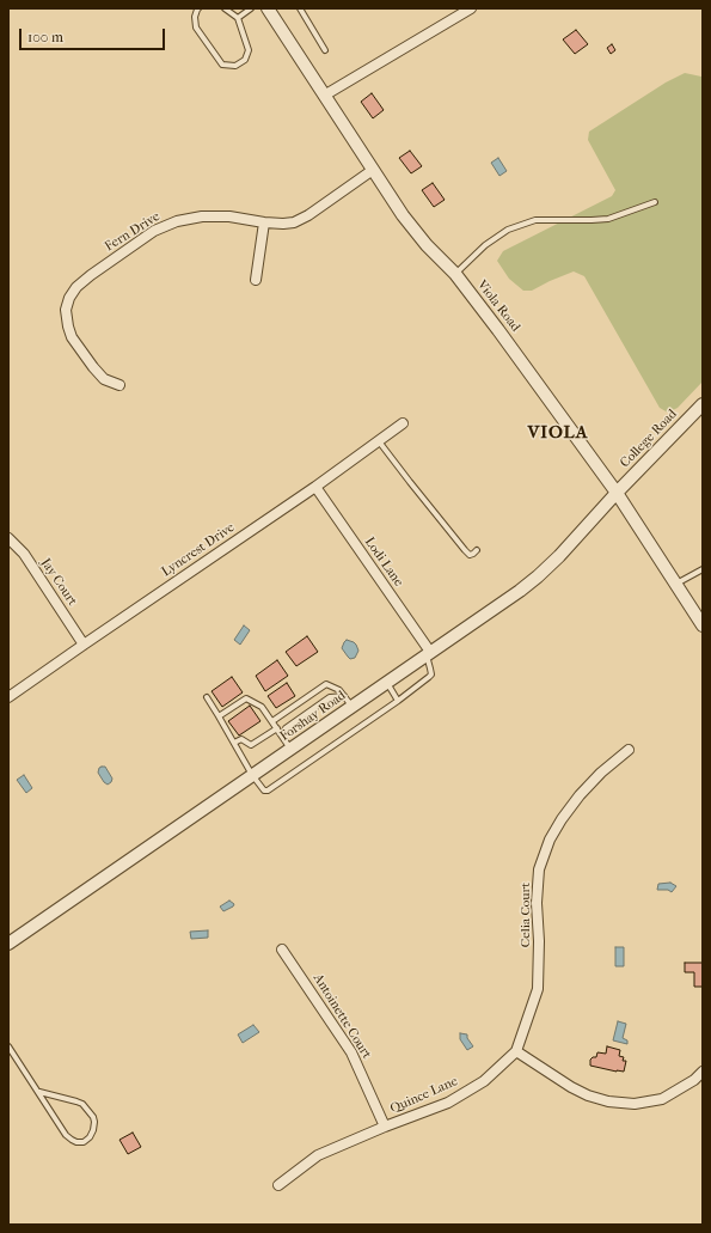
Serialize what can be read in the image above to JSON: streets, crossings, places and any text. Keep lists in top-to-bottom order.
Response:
{
  "streets": {
    "street": [
      "Fern Drive",
      "Viola Road",
      "College Road",
      "Lyncrest Drive",
      "Lodi Lane",
      "Jay Court",
      "Forshay Road",
      "Celia Court",
      "Antoinette Court",
      "Quince Lane"
    ]
  },
  "crossings": [
    ["Fern Drive", "Viola Road"],
    ["Viola Road", "College Road"],
    ["Viola Road", "Forshay Road"],
    ["College Road", "Forshay Road"],
    ["Lyncrest Drive", "Lodi Lane"],
    ["Lyncrest Drive", "Jay Court"],
    ["Lodi Lane", "Forshay Road"],
    ["Celia Court", "Quince Lane"],
    ["Antoinette Court", "Quince Lane"]
  ],
  "districts": ["VIOLA"],
  "scale_bar": "100 m"
}
